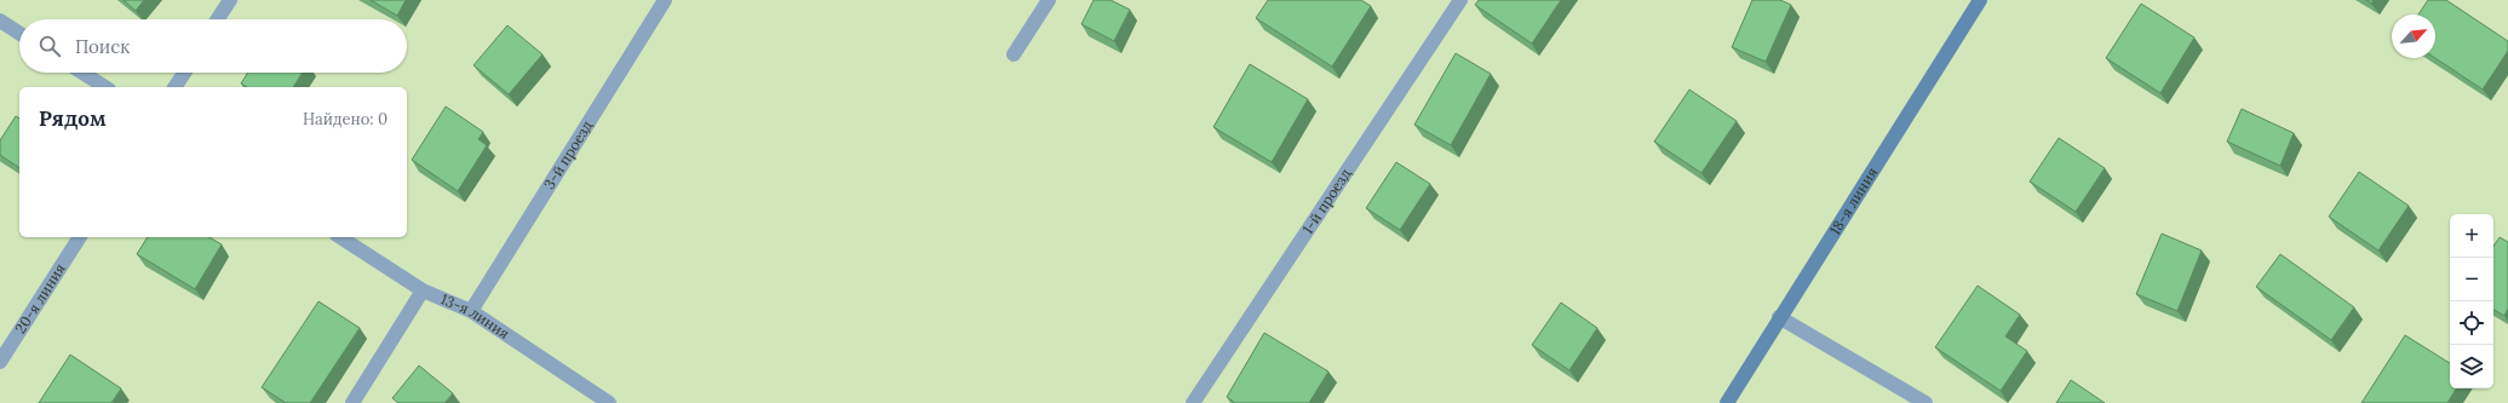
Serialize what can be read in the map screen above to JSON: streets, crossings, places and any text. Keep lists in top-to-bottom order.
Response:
{
  "streets": {
    "street": [
      "3-й проезд",
      "1-й проезд",
      "18-я линия",
      "20-я линия",
      "13-я линия"
    ]
  },
  "crossings": [
    ["3-й проезд", "13-я линия"]
  ],
  "north": "top right",
  "page": {
    "search": "Поиск",
    "heading": ["Рядом", "Найдено: 0"],
    "map_buttons": ["+", "−"]
  }
}
